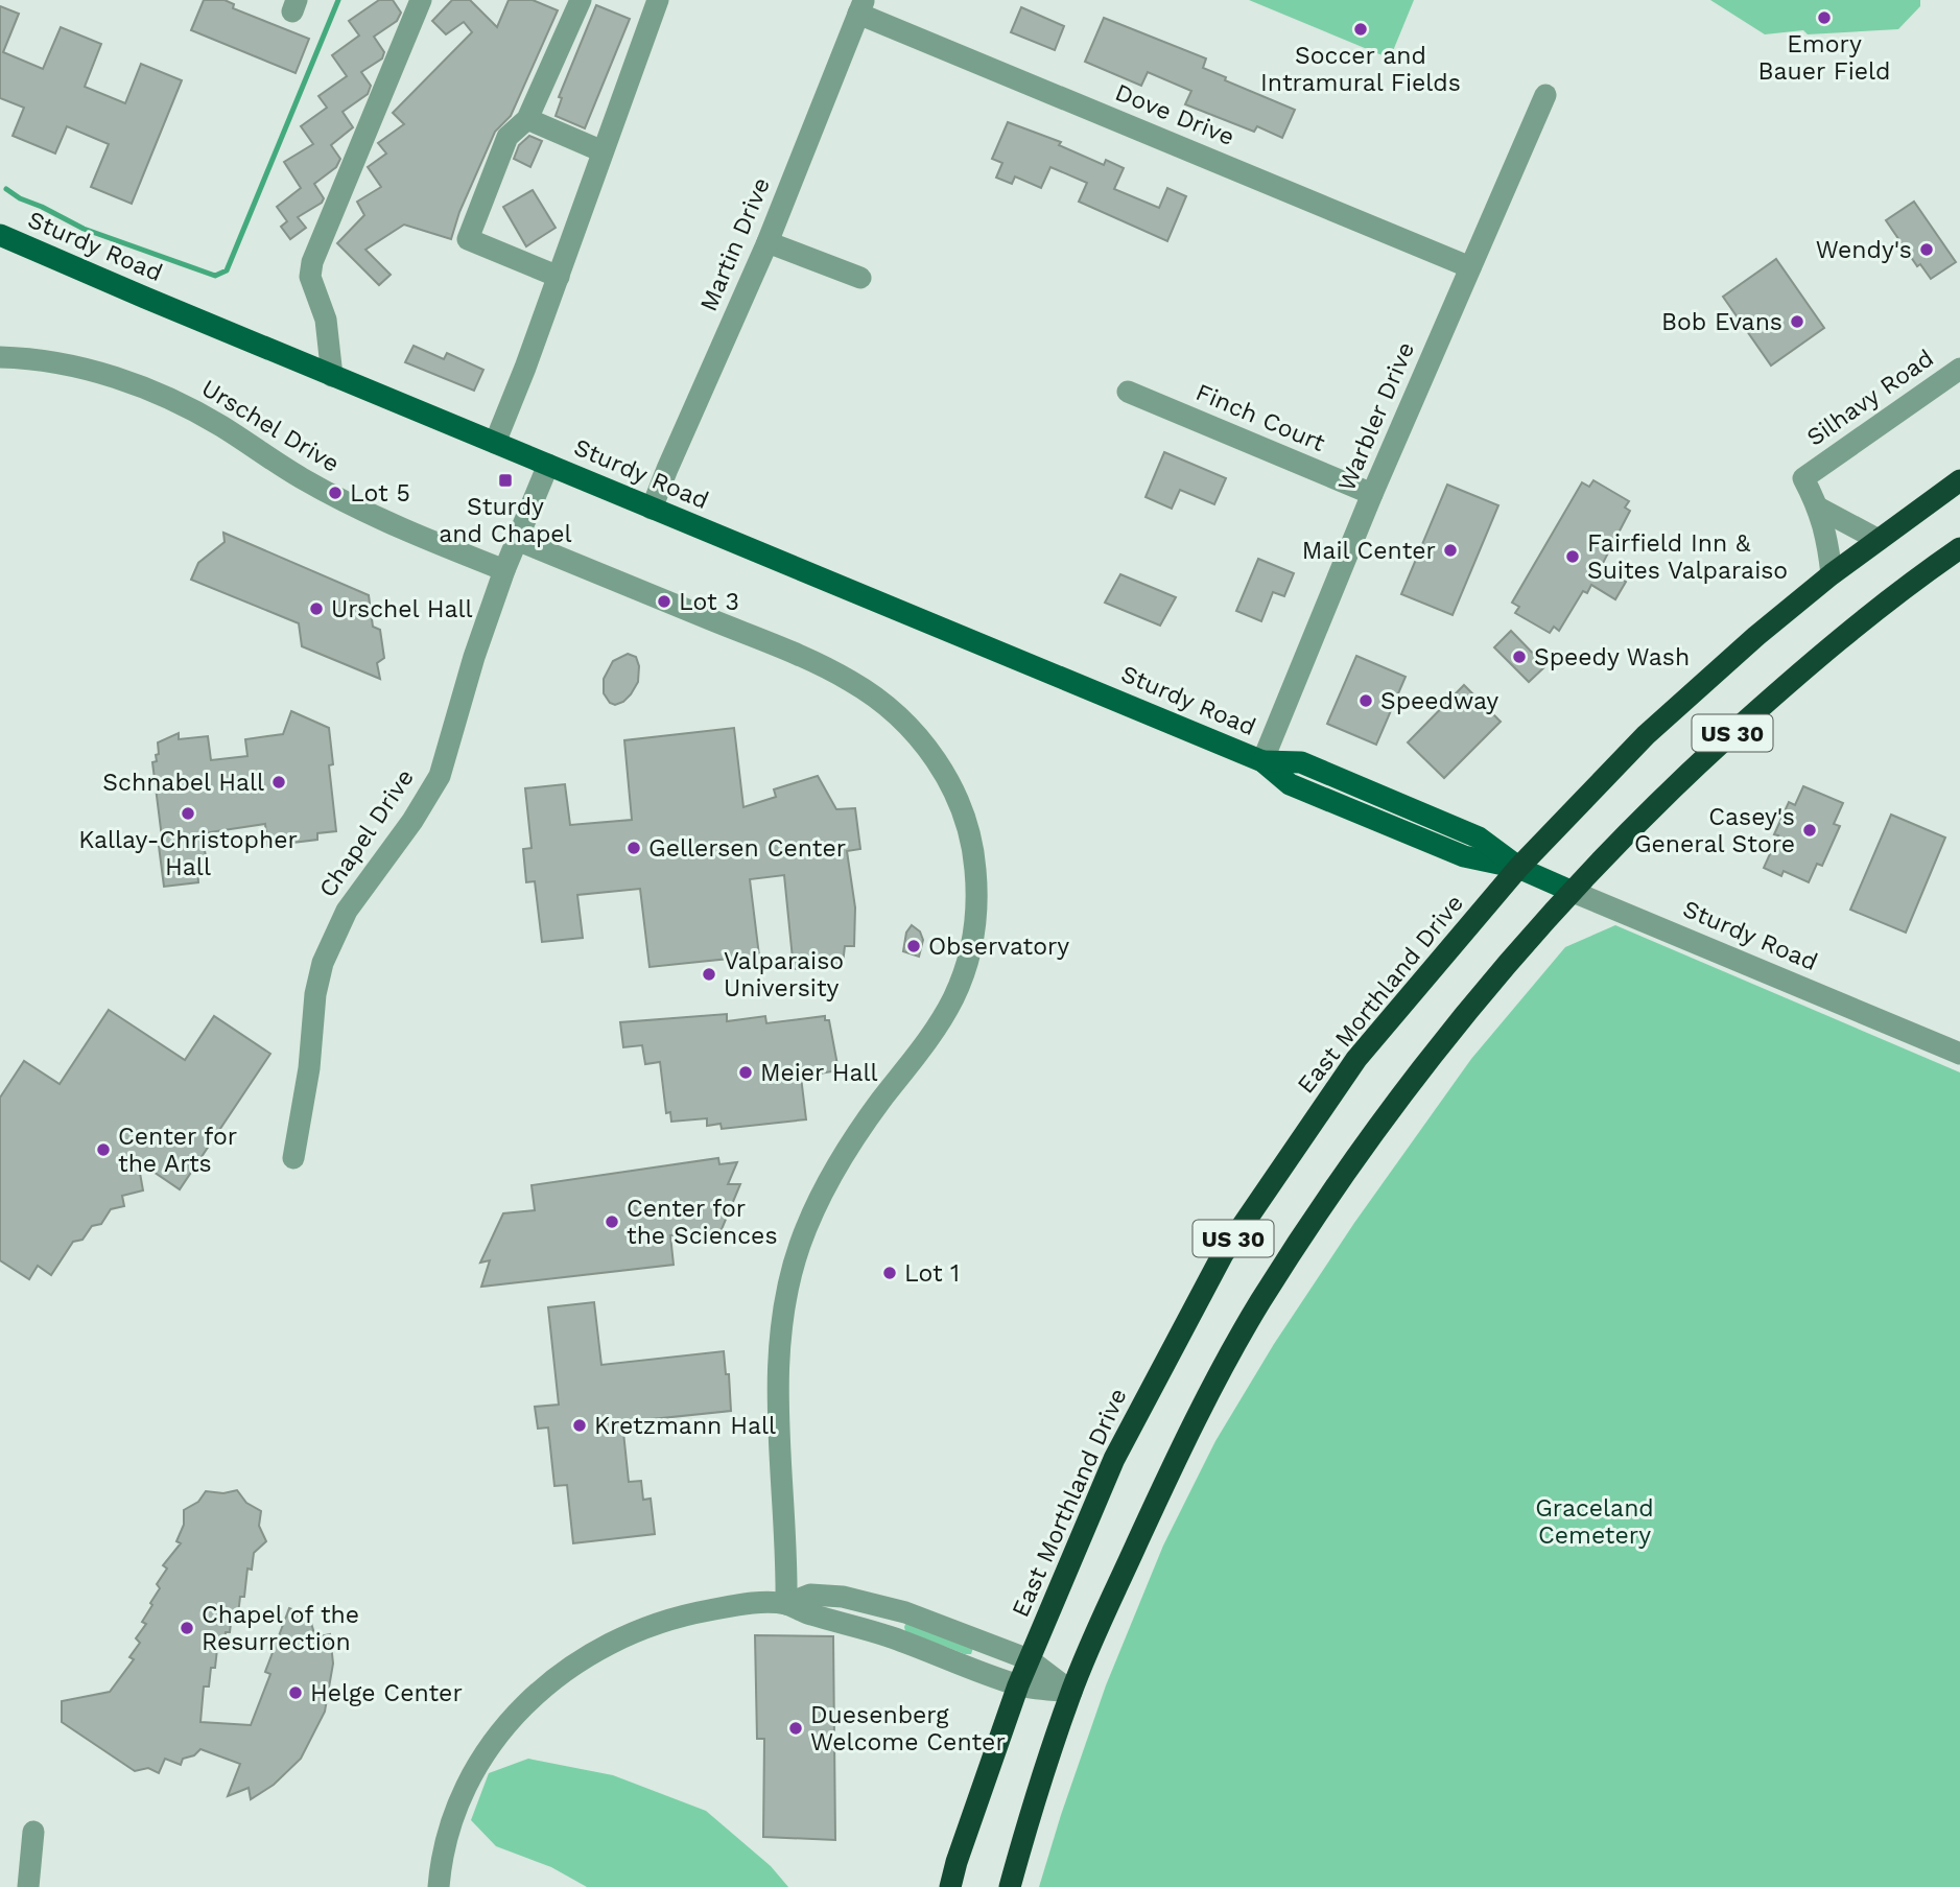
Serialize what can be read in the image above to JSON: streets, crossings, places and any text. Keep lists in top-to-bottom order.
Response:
{
  "streets": {
    "highway": ["US 30", "East Morthland Drive"],
    "main road": ["Sturdy Road"],
    "street": [
      "Dove Drive",
      "Martin Drive",
      "Silhavy Road",
      "Warbler Drive",
      "Finch Court",
      "Urschel Drive",
      "Chapel Drive"
    ]
  },
  "crossings": [
    ["Dove Drive", "Martin Drive"],
    ["Dove Drive", "Warbler Drive"],
    ["Martin Drive", "Sturdy Road"],
    ["Sturdy Road", "Warbler Drive"],
    ["Sturdy Road", "US 30"],
    ["Sturdy Road", "Chapel Drive"],
    ["Sturdy Road", "East Morthland Drive"],
    ["Silhavy Road", "East Morthland Drive"],
    ["Warbler Drive", "Finch Court"],
    ["Urschel Drive", "Chapel Drive"]
  ],
  "parks": ["Graceland Cemetery"],
  "places": {
    "other": [
      "Emory Bauer Field",
      "Soccer and Intramural Fields",
      "Wendy's",
      "Bob Evans",
      "Lot 5",
      "Mail Center",
      "Fairfield Inn & Suites Valparaiso",
      "Lot 3",
      "Urschel Hall",
      "Speedy Wash",
      "Speedway",
      "Schnabel Hall",
      "Kallay-Christopher Hall",
      "Casey's General Store",
      "Gellersen Center",
      "Observatory",
      "Valparaiso University",
      "Meier Hall",
      "Center for the Arts",
      "Center for the Sciences",
      "Lot 1",
      "Kretzmann Hall",
      "Chapel of the Resurrection",
      "Helge Center",
      "Duesenberg Welcome Center"
    ],
    "transit": ["Sturdy and Chapel"]
  }
}
